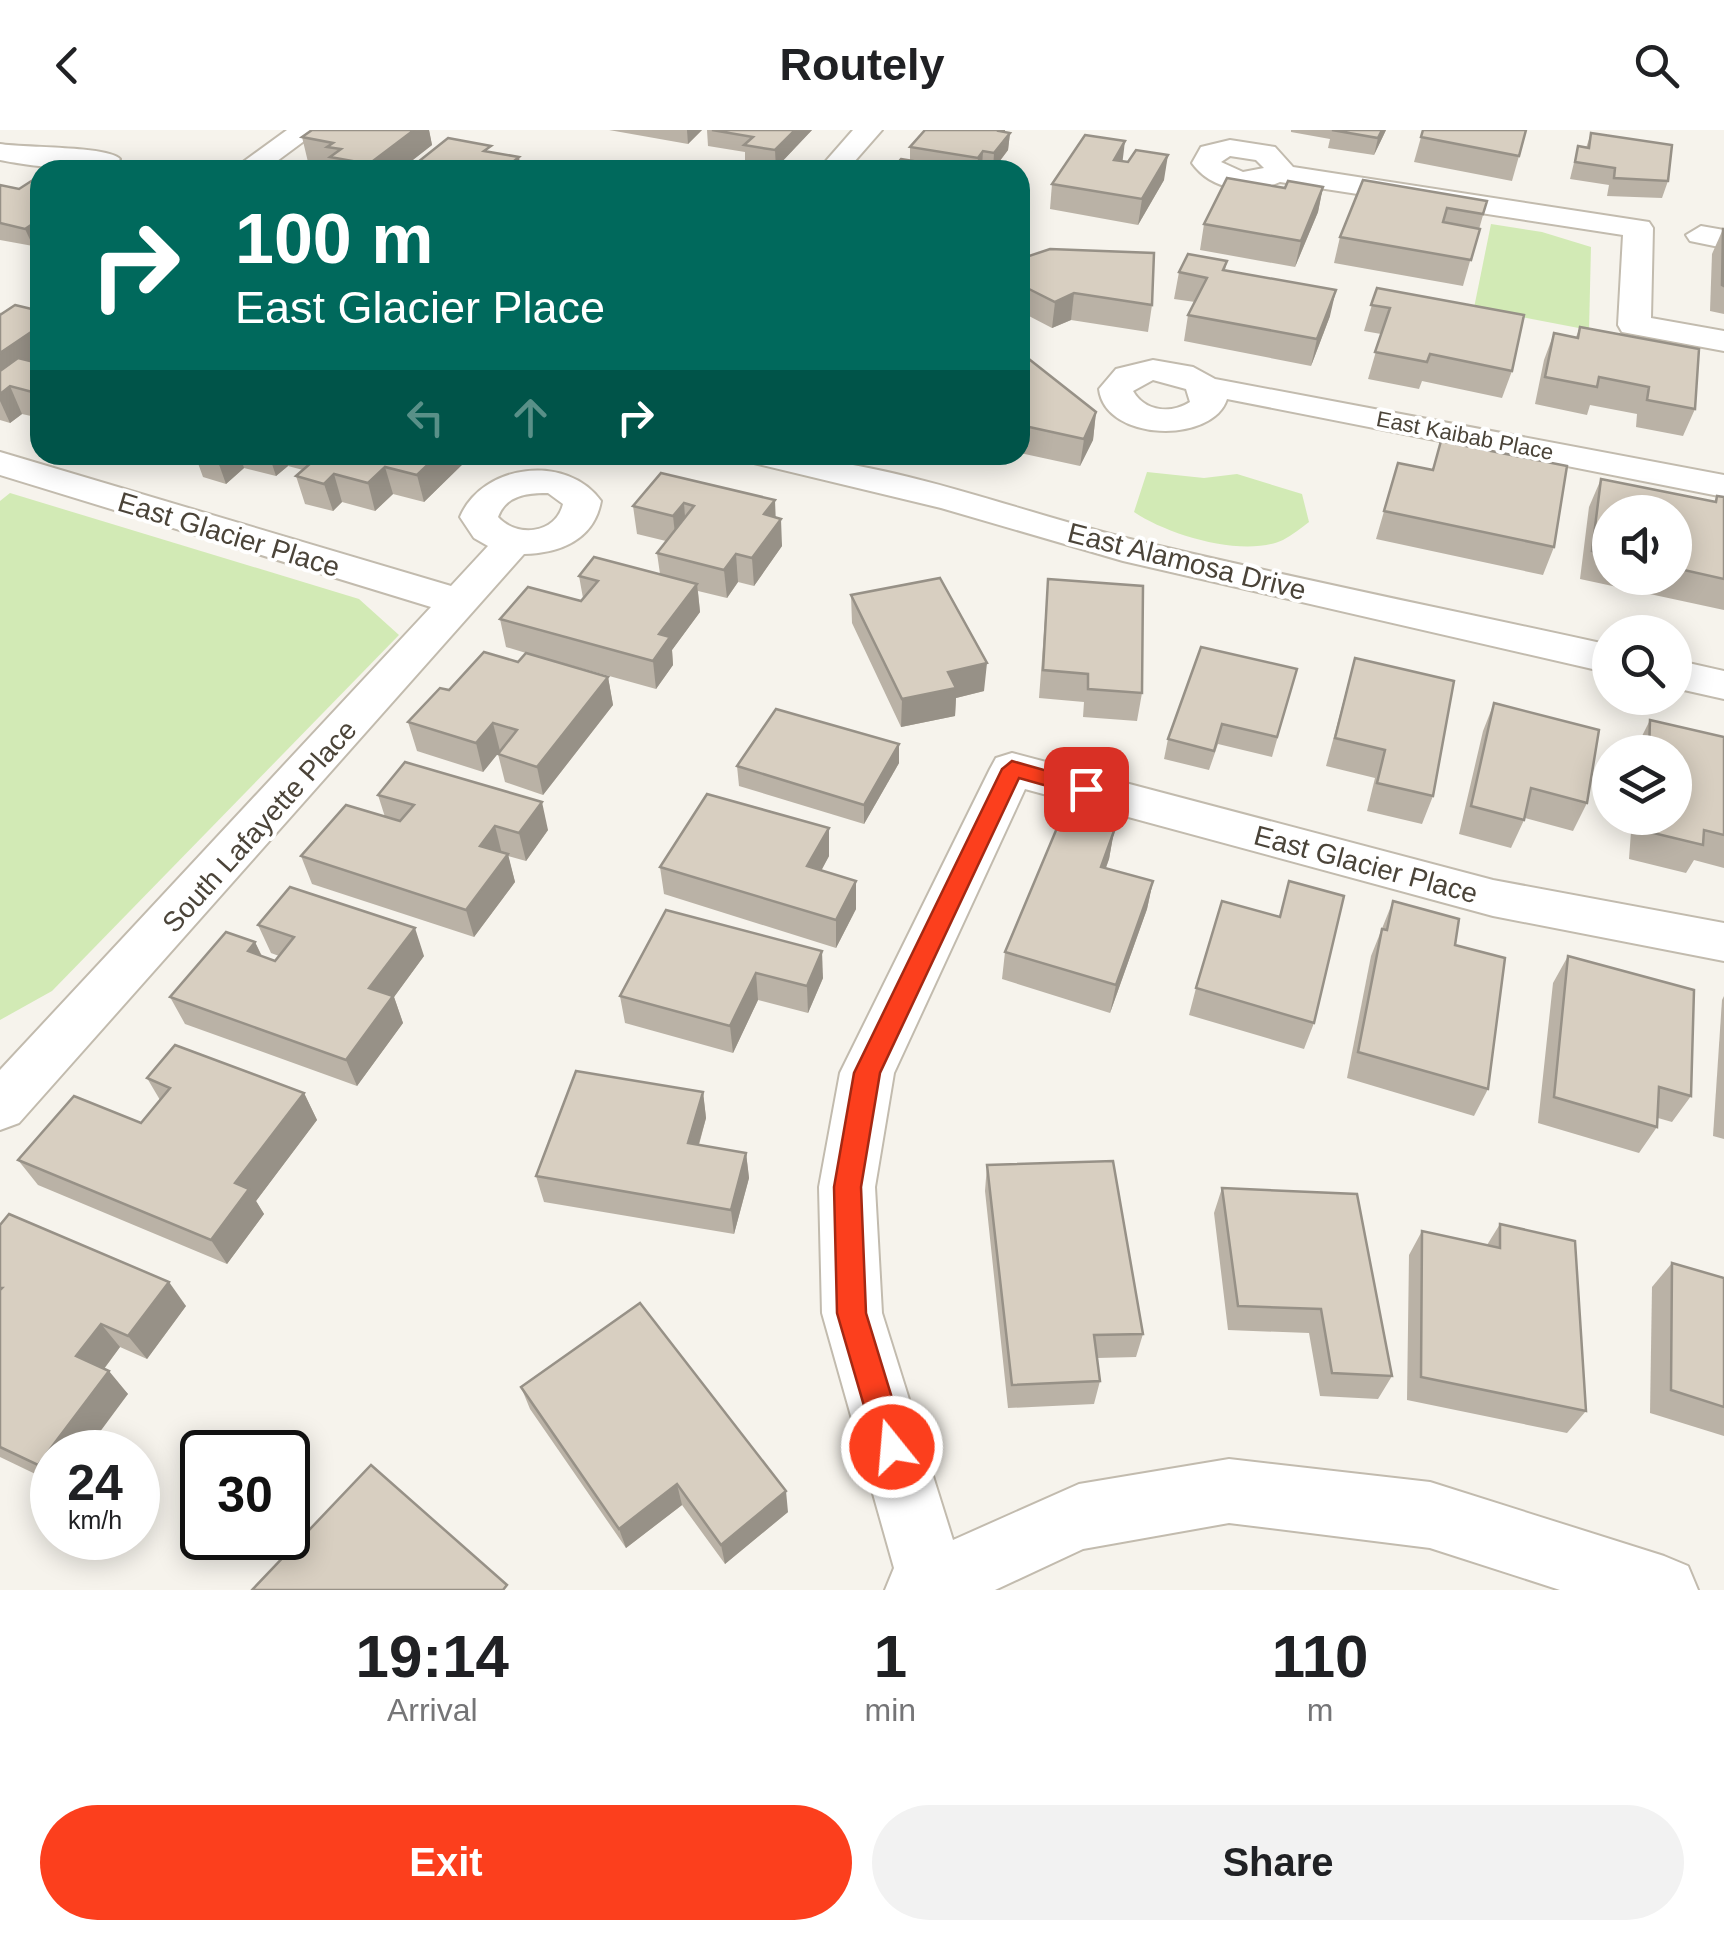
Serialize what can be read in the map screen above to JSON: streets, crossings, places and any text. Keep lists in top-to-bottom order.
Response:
{
  "streets": {
    "street": [
      "East Kaibab Place",
      "East Glacier Place",
      "East Alamosa Drive",
      "South Lafayette Place"
    ]
  },
  "crossings": [
    ["East Glacier Place", "South Lafayette Place"]
  ],
  "page": {
    "header": "Routely",
    "turn": ["100 m", "East Glacier Place"],
    "speed": "24 km/h",
    "limit": "30",
    "eta": [
      "19:14",
      "Arrival",
      "1",
      "min",
      "110",
      "m"
    ],
    "buttons": ["Exit", "Share"]
  }
}
